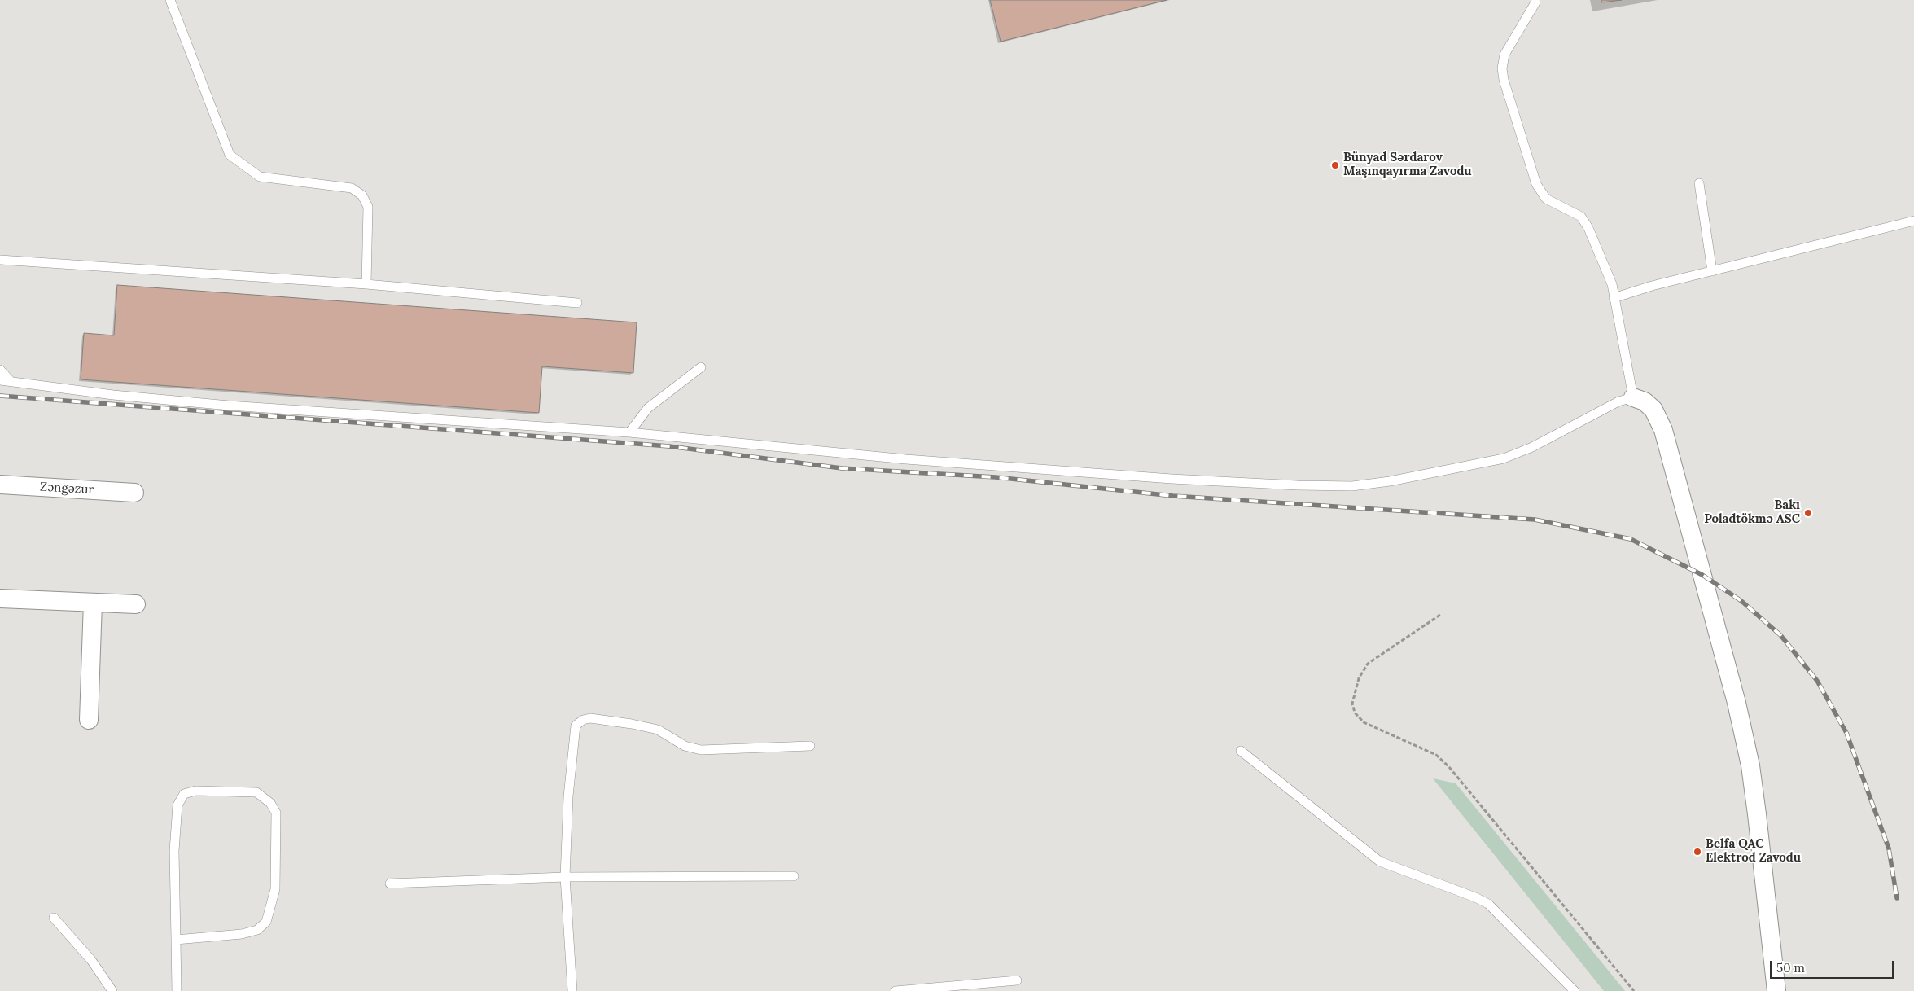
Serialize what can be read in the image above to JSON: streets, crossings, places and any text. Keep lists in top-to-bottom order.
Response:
{
  "streets": {
    "street": ["Zəngəzur"]
  },
  "places": ["Bünyad Sərdarov Maşınqayırma Zavodu", "Bakı Poladtökmə ASC", "Belfa QAC Elektrod Zavodu"],
  "scale_bar": "50 m"
}
